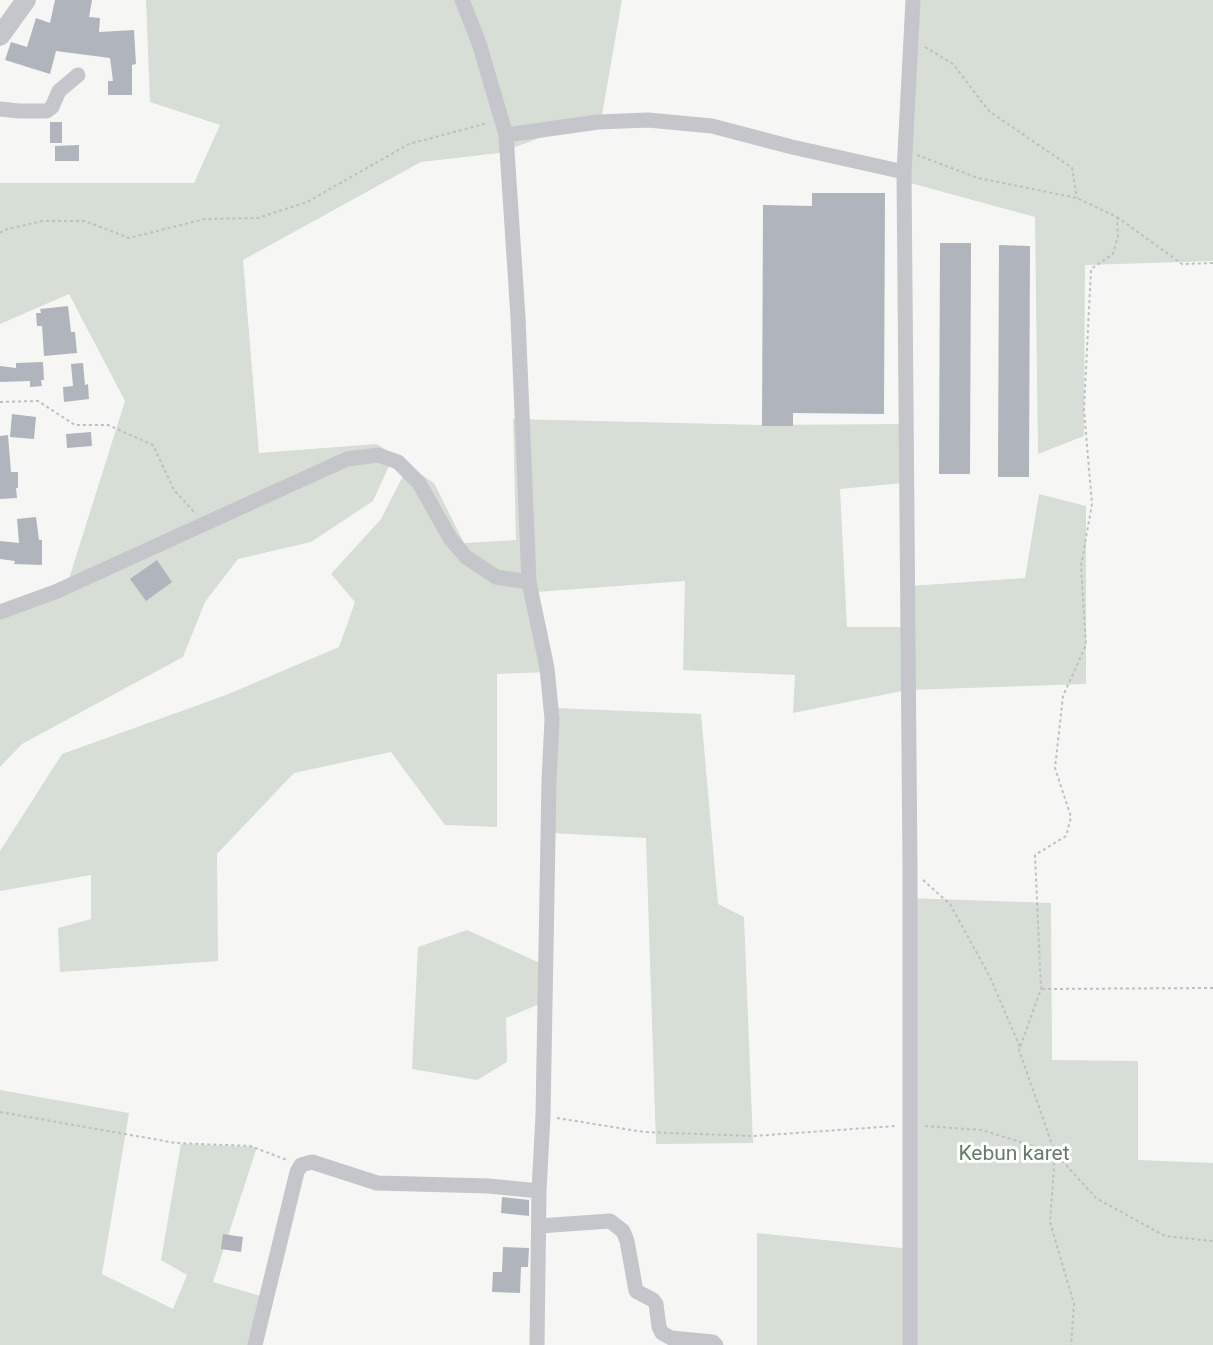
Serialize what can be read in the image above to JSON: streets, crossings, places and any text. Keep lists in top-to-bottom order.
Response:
{
  "parks": ["Kebun karet"]
}
